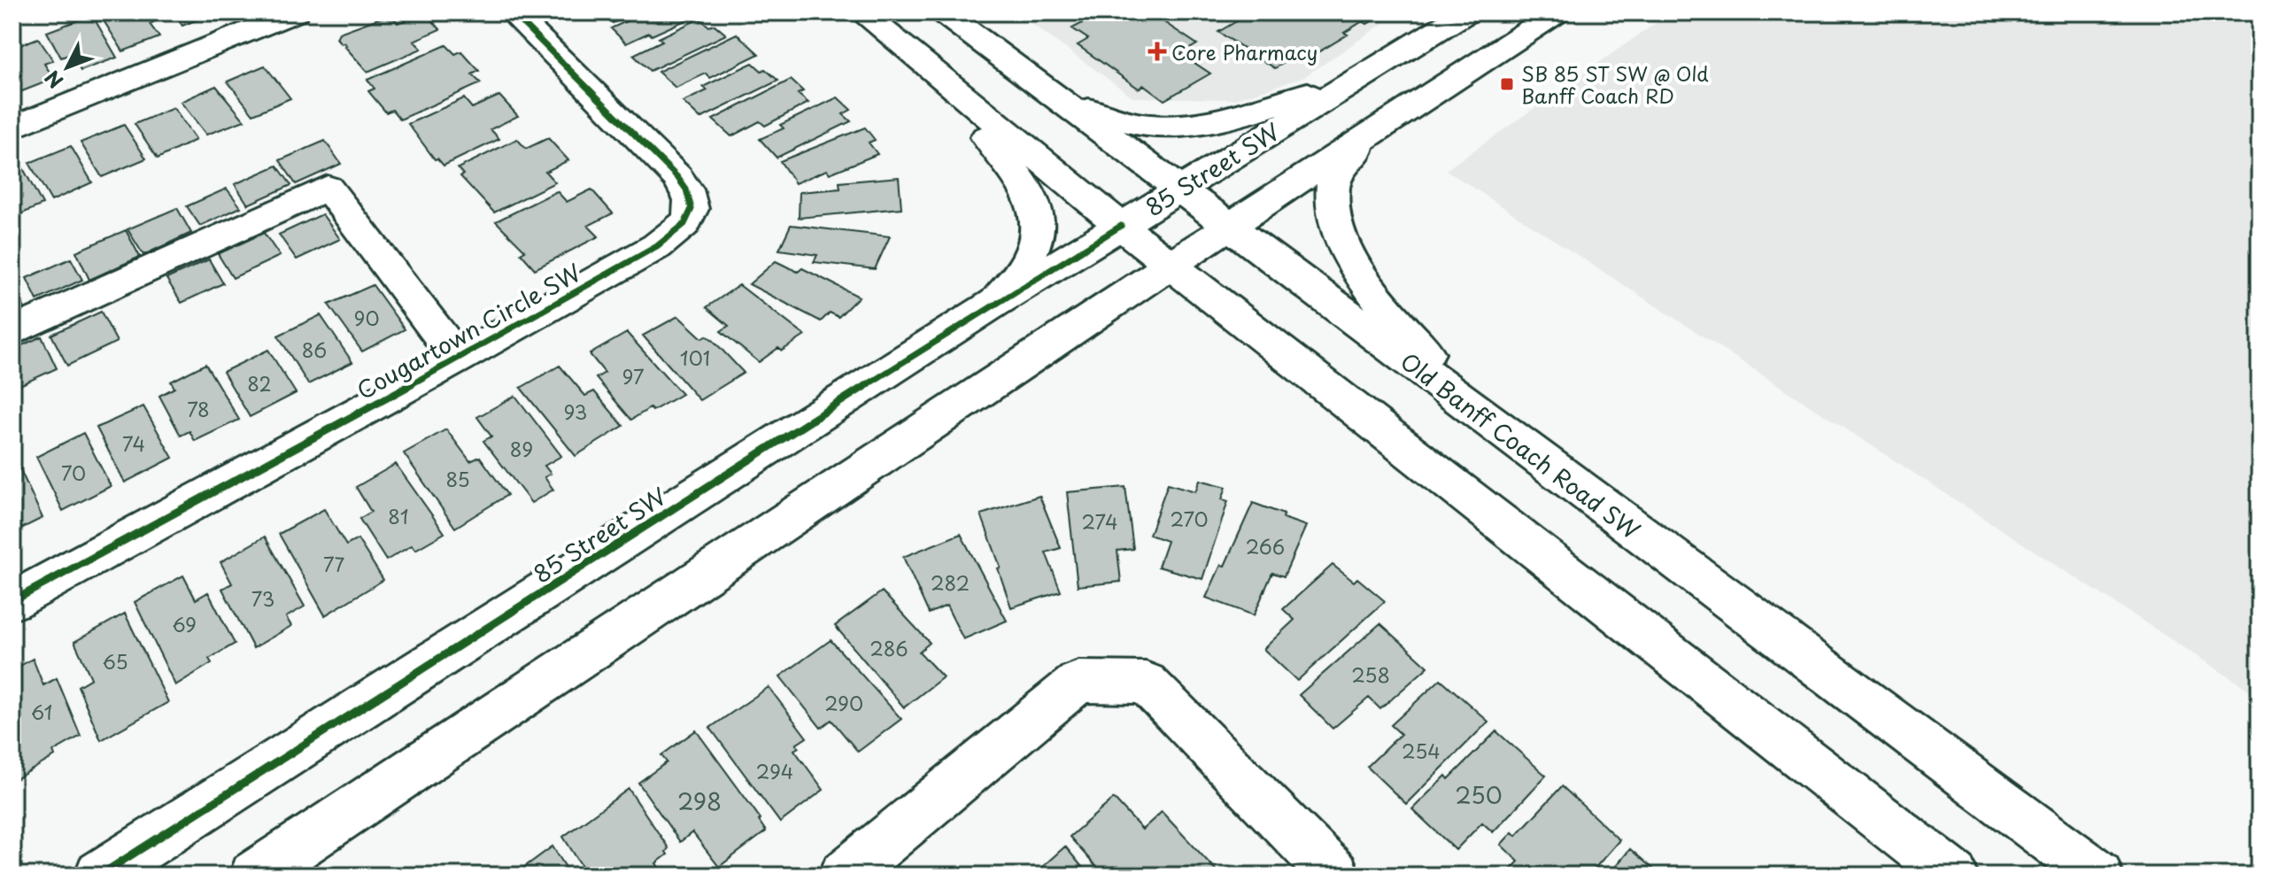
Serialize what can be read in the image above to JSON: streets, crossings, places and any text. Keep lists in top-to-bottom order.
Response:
{
  "streets": {
    "main road": ["85 Street SW", "Cougartown Circle SW", "Old Banff Coach Road SW"]
  },
  "crossings": [
    ["85 Street SW", "Old Banff Coach Road SW"]
  ],
  "places": {
    "health": ["Core Pharmacy"],
    "transit": ["SB 85 ST SW @ Old Banff Coach RD"]
  },
  "house_numbers": [
    "90",
    "86",
    "101",
    "97",
    "82",
    "78",
    "93",
    "74",
    "89",
    "70",
    "85",
    "81",
    "270",
    "274",
    "266",
    "77",
    "282",
    "73",
    "69",
    "286",
    "65",
    "258",
    "290",
    "61",
    "254",
    "294",
    "250",
    "298"
  ],
  "north": "bottom left"
}
